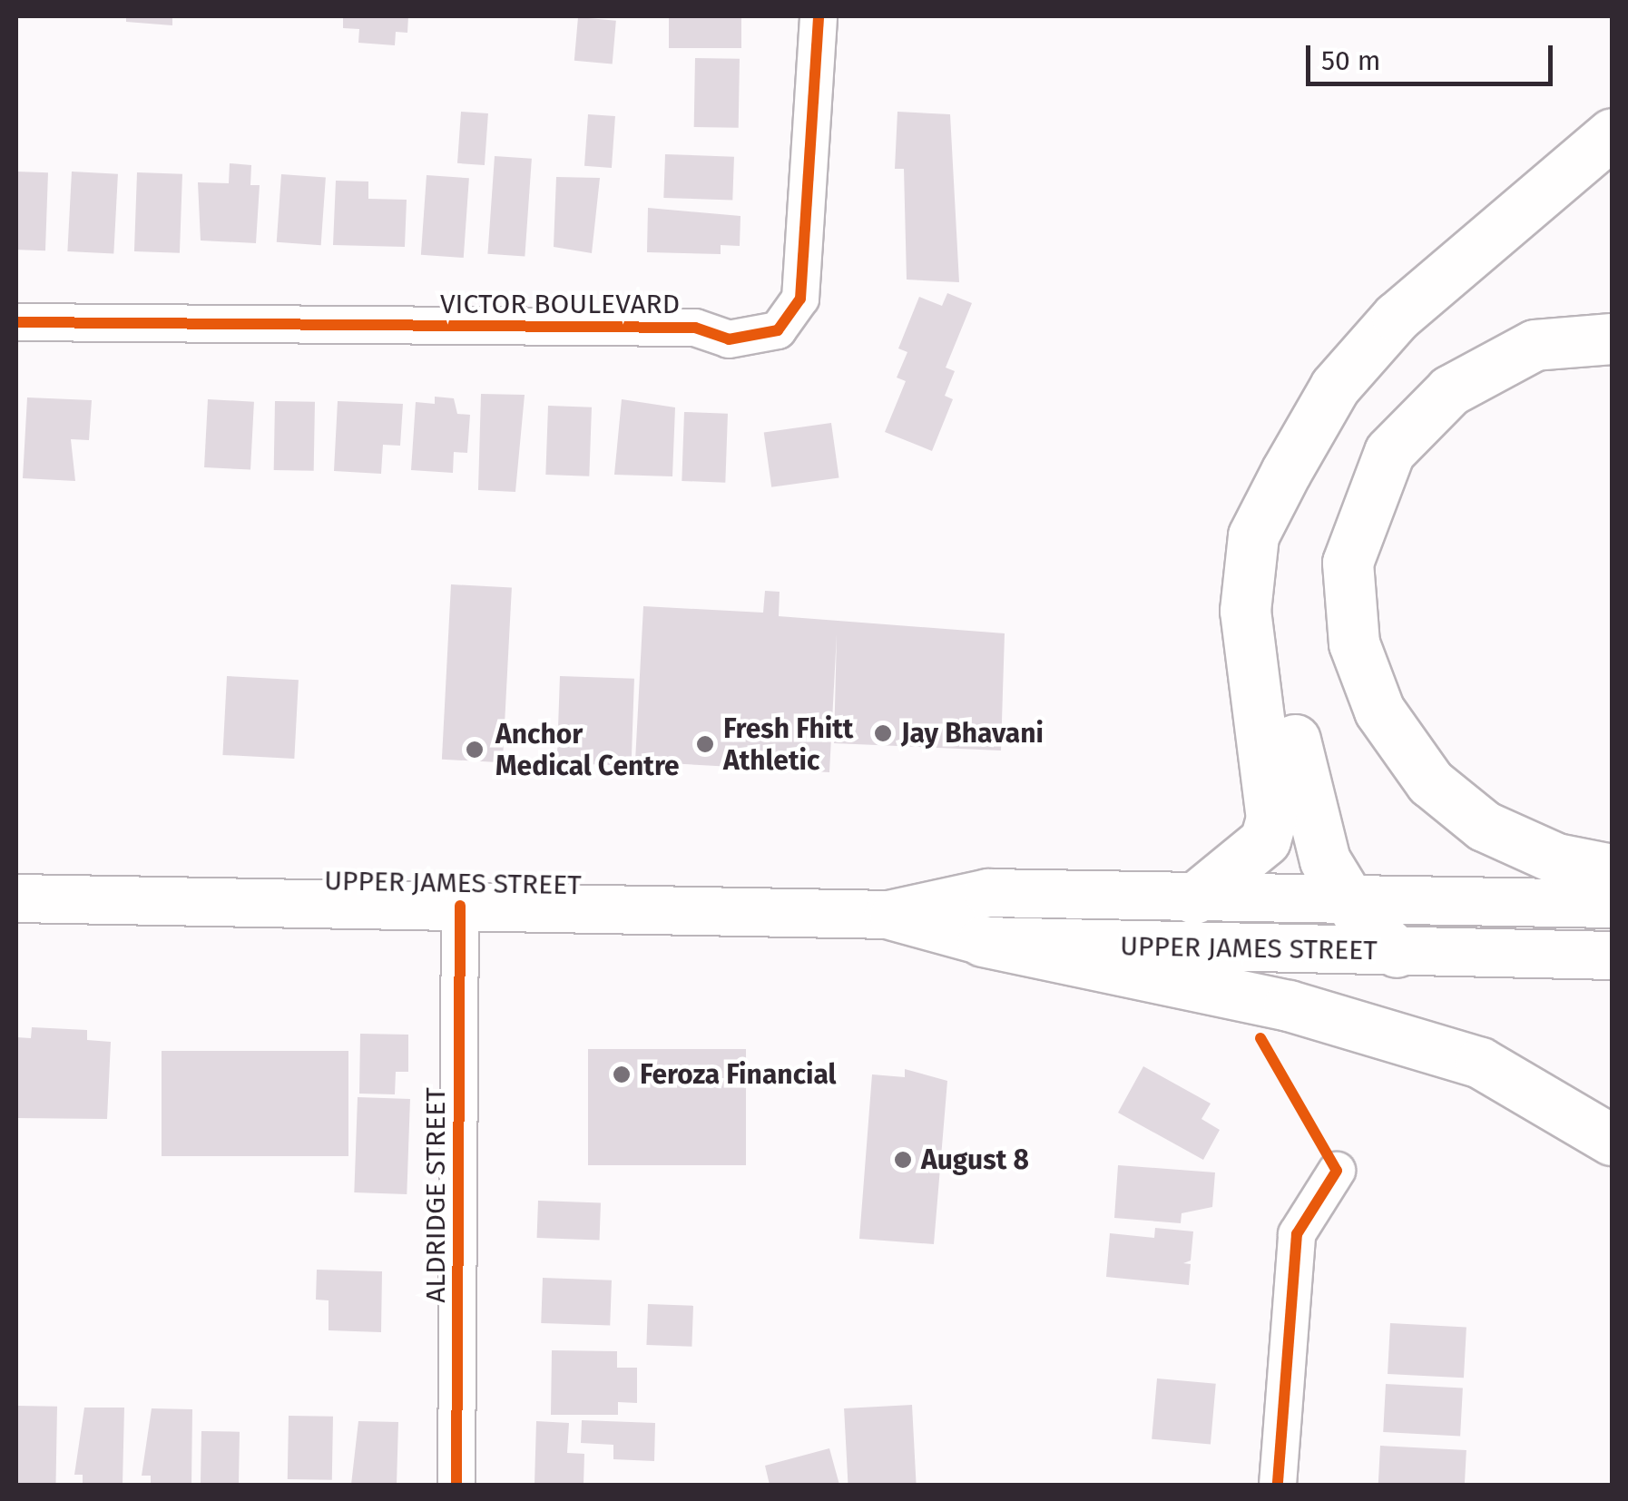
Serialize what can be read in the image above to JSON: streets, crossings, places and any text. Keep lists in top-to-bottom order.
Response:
{
  "streets": {
    "main road": ["UPPER JAMES STREET"],
    "street": ["VICTOR BOULEVARD", "ALDRIDGE STREET"]
  },
  "crossings": [
    ["UPPER JAMES STREET", "ALDRIDGE STREET"]
  ],
  "places": [
    "Jay Bhavani",
    "Fresh Fhitt Athletic",
    "Anchor Medical Centre",
    "Feroza Financial",
    "August 8"
  ],
  "scale_bar": "50 m"
}
